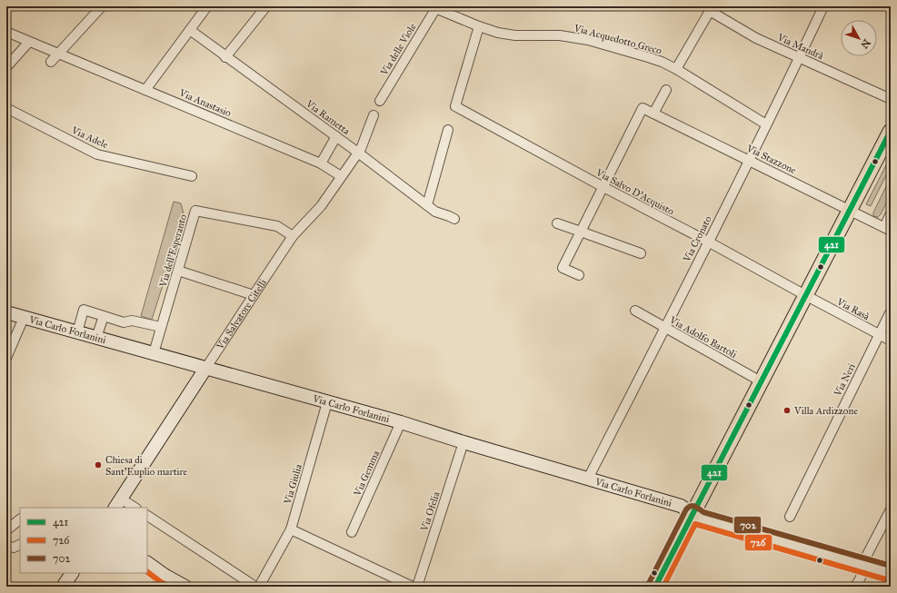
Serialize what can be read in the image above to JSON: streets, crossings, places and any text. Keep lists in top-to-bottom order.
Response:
{
  "streets": {
    "street": [
      "Via Acquedotto Greco",
      "Via Mandrà",
      "Via delle Viole",
      "Via Anastasio",
      "Via Rametta",
      "Via Adele",
      "Via Stazzone",
      "Via Salvo D'Acquisto",
      "Via Cronato",
      "Via dell'Esperanto",
      "Via Rasà",
      "Via Salvatore Citelli",
      "Via Carlo Forlanini",
      "Via Adolfo Bartoli",
      "Via Neri",
      "Via Gemma",
      "Via Giulia",
      "Via Ofelia"
    ]
  },
  "crossings": [
    ["Via Acquedotto Greco", "Via delle Viole"],
    ["Via Acquedotto Greco", "Via Salvo D'Acquisto"],
    ["Via Acquedotto Greco", "Via Cronato"],
    ["Via Mandrà", "Via Cronato"],
    ["Via Anastasio", "Via Salvatore Citelli"],
    ["Via Rametta", "Via Salvatore Citelli"],
    ["Via Stazzone", "Via Salvo D'Acquisto"],
    ["Via Stazzone", "Via Cronato"],
    ["Via Salvo D'Acquisto", "Via Cronato"],
    ["Via Salvo D'Acquisto", "Via Rasà"],
    ["Via Cronato", "Via Carlo Forlanini"],
    ["Via Cronato", "Via Adolfo Bartoli"],
    ["Via dell'Esperanto", "Via Salvatore Citelli"],
    ["Via dell'Esperanto", "Via Carlo Forlanini"],
    ["Via Rasà", "Via Neri"],
    ["Via Salvatore Citelli", "Via Carlo Forlanini"],
    ["Via Carlo Forlanini", "Via Gemma"],
    ["Via Carlo Forlanini", "Via Giulia"],
    ["Via Carlo Forlanini", "Via Ofelia"]
  ],
  "places": ["Villa Ardizzone", "Chiesa di Sant'Euplio martire"],
  "lines": ["transit line 421", "transit line 702", "transit line 726"],
  "legend": ["421", "726", "702"],
  "north": "bottom right"
}
